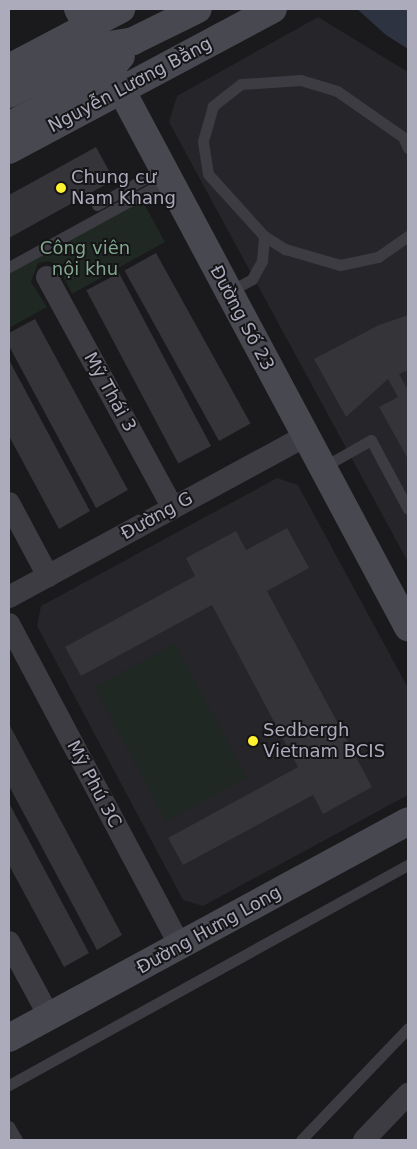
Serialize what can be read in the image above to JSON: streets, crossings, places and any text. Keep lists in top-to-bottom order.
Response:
{
  "streets": {
    "street": [
      "Nguyễn Lương Bằng",
      "Đường Số 23",
      "Mỹ Thái 3",
      "Đường G",
      "Mỹ Phú 3C",
      "Đường Hưng Long"
    ]
  },
  "crossings": [
    ["Nguyễn Lương Bằng", "Đường Số 23"],
    ["Đường Số 23", "Đường G"],
    ["Mỹ Thái 3", "Đường G"],
    ["Mỹ Phú 3C", "Đường Hưng Long"]
  ],
  "parks": ["Công viên nội khu"],
  "places": ["Chung cư Nam Khang", "Sedbergh Vietnam BCIS"]
}
